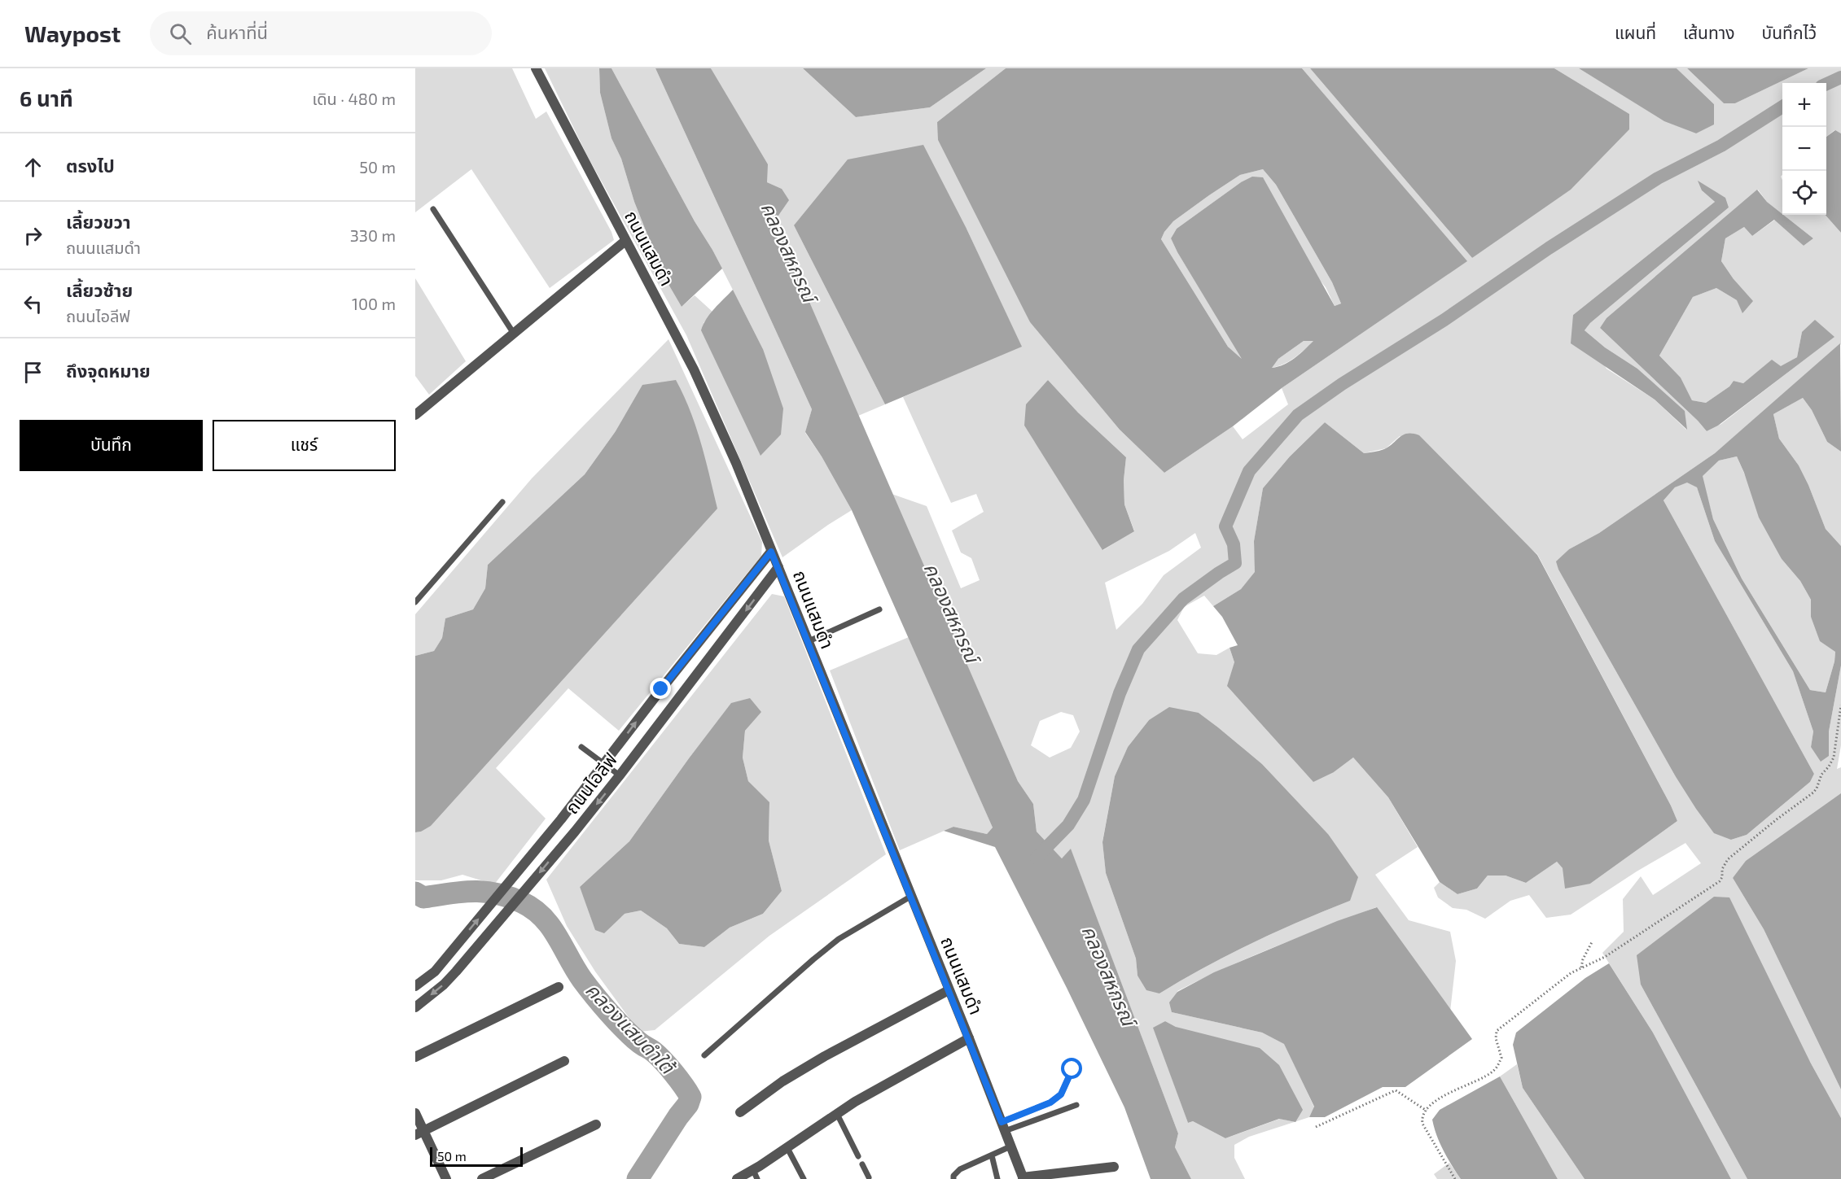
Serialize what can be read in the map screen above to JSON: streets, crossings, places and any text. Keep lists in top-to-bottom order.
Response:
{
  "streets": {
    "street": ["ถนนแสมดำ", "ถนนไอลีฟ"]
  },
  "crossings": [
    ["ถนนแสมดำ", "ถนนไอลีฟ"]
  ],
  "water": ["คลองสหกรณ์", "คลองแสมดำใต้"],
  "scale_bar": "50 m",
  "page": {
    "header": "Waypost",
    "search": "ค้นหาที่นี่",
    "nav": ["แผนที่", "เส้นทาง", "บันทึกไว้"],
    "heading": ["6 นาที", "เดิน · 480 m"],
    "map_buttons": ["+", "−"],
    "list": [
      ["ตรงไป", "50 m"],
      ["เลี้ยวขวา", "ถนนแสมดำ", "330 m"],
      ["เลี้ยวซ้าย", "ถนนไอลีฟ", "100 m"],
      "ถึงจุดหมาย"
    ],
    "buttons": ["บันทึก", "แชร์"],
    "scale": "50 m"
  }
}
